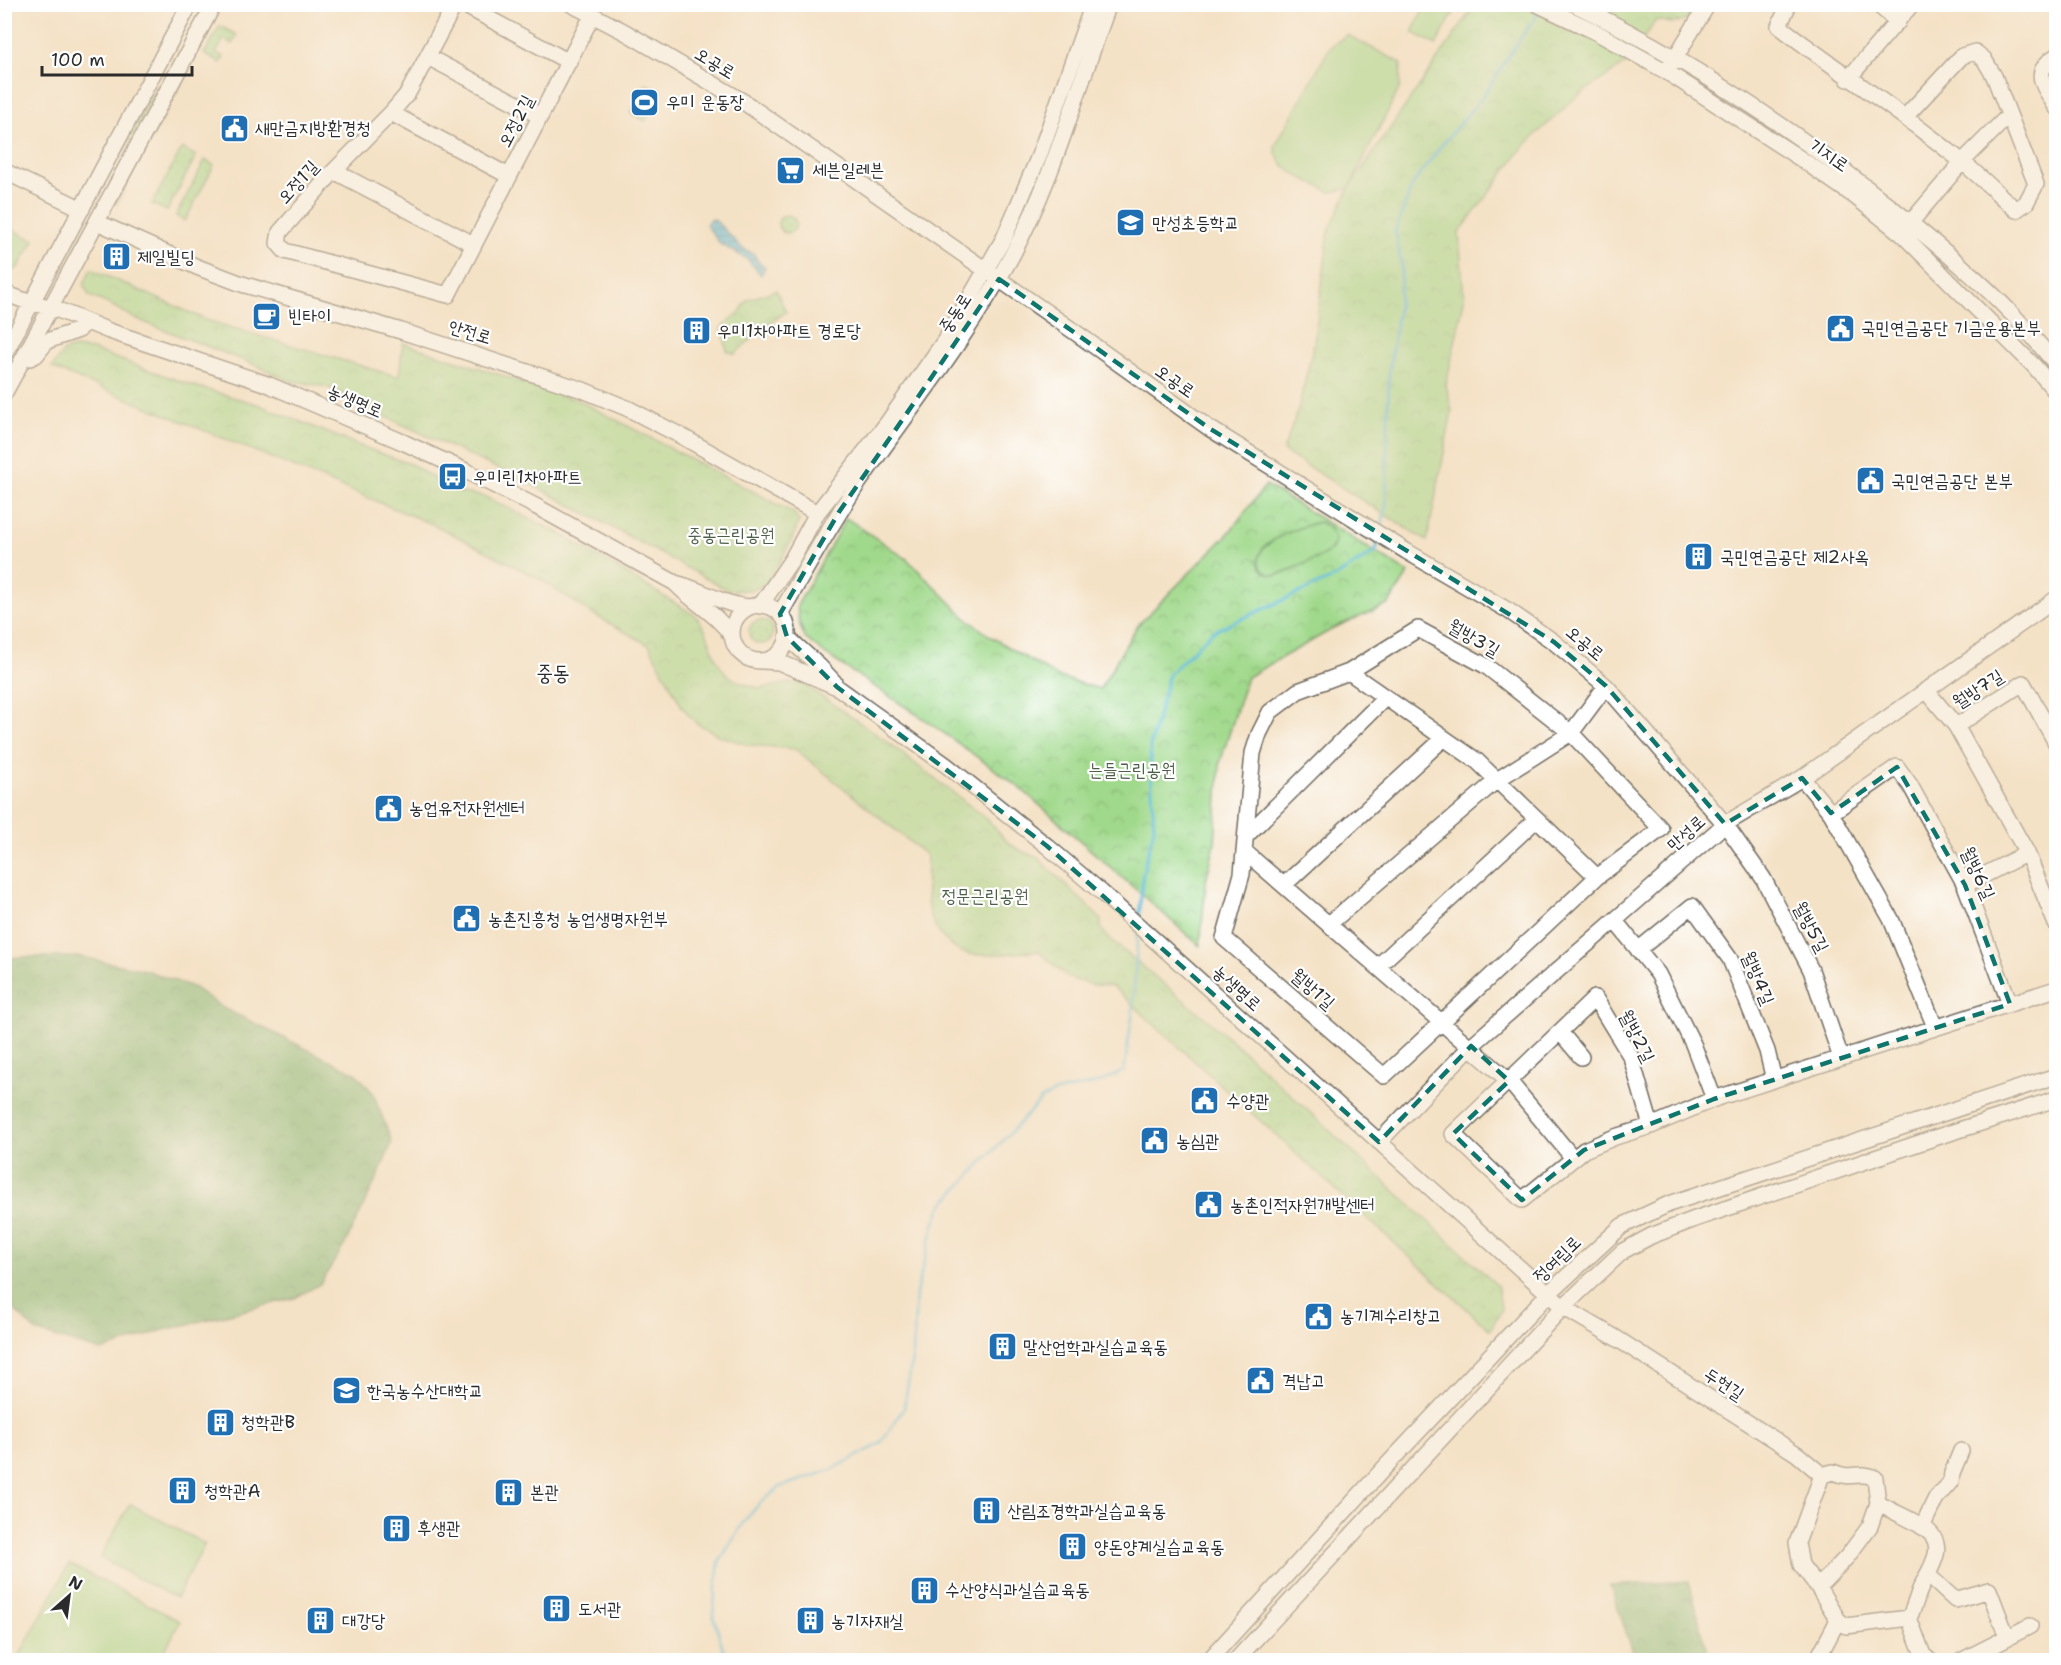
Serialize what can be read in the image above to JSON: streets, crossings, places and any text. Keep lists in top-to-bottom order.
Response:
{
  "streets": {
    "street": [
      "오공로",
      "오정2길",
      "기지로",
      "오정1길",
      "중동로",
      "안전로",
      "농생명로",
      "월방3길",
      "월방7길",
      "만성로",
      "월방6길",
      "월방5길",
      "월방4길",
      "월방1길",
      "월방2길",
      "정여립로",
      "두현길"
    ]
  },
  "crossings": [
    ["오공로", "오정2길"],
    ["오공로", "중동로"],
    ["오공로", "만성로"],
    ["오공로", "월방5길"],
    ["오정2길", "오정1길"],
    ["중동로", "안전로"],
    ["농생명로", "만성로"],
    ["농생명로", "정여립로"],
    ["농생명로", "두현길"],
    ["월방3길", "월방1길"],
    ["월방7길", "만성로"],
    ["만성로", "월방5길"]
  ],
  "districts": ["중동"],
  "parks": ["중동근린공원", "는들근린공원", "정문근린공원"],
  "places": {
    "sports": ["우미 운동장"],
    "public building": [
      "새만금지방환경청",
      "국민연금공단 기금운용본부",
      "국민연금공단 본부",
      "농업유전자원센터",
      "농촌진흥청 농업생명자원부",
      "수양관",
      "농심관",
      "농촌인적자원개발센터",
      "농기계수리창고",
      "격납고"
    ],
    "supermarket": ["세븐일레븐"],
    "school or university": ["만성초등학교", "한국농수산대학교"],
    "building": [
      "제일빌딩",
      "우미1차아파트 경로당",
      "국민연금공단 제2사옥",
      "말산업학과실습교육동",
      "청학관B",
      "청학관A",
      "본관",
      "산림조경학과실습교육동",
      "후생관",
      "양돈양계실습교육동",
      "수산양식과실습교육동",
      "도서관",
      "대강당",
      "농기자재실"
    ],
    "cafe": ["빈타이"],
    "bus stop": ["우미린1차아파트"]
  },
  "scale_bar": "100 m",
  "north": "top right"
}
